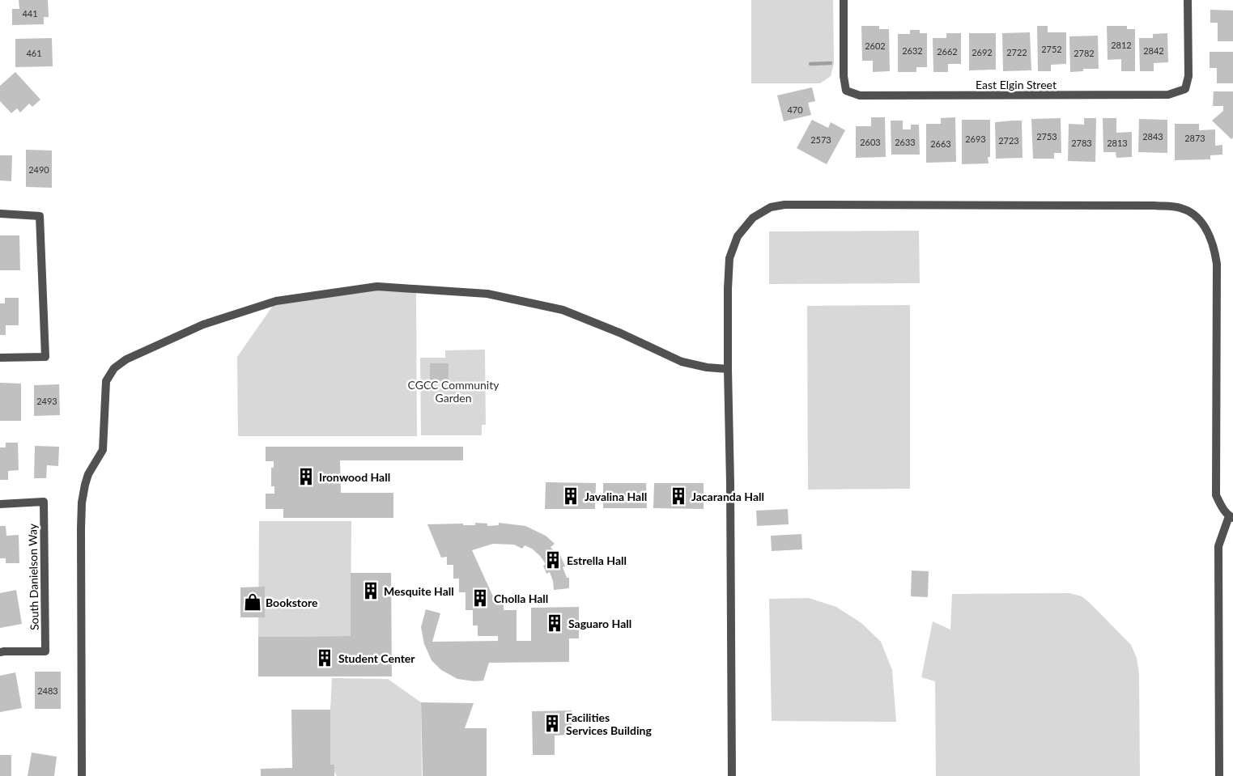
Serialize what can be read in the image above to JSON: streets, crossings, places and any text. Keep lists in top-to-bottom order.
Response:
{
  "streets": {
    "street": ["East Elgin Street", "South Danielson Way"]
  },
  "parks": ["CGCC Community Garden"],
  "places": {
    "building": [
      "Ironwood Hall",
      "Javalina Hall",
      "Jacaranda Hall",
      "Estrella Hall",
      "Mesquite Hall",
      "Cholla Hall",
      "Saguaro Hall",
      "Student Center",
      "Facilities Services Building"
    ],
    "shop": ["Bookstore"]
  },
  "house_numbers": [
    "441",
    "2812",
    "2602",
    "2752",
    "2632",
    "2842",
    "2662",
    "2692",
    "2722",
    "461",
    "2782",
    "470",
    "2753",
    "2843",
    "2873",
    "2693",
    "2573",
    "2723",
    "2603",
    "2633",
    "2783",
    "2813",
    "2663",
    "2490",
    "2493",
    "2483"
  ]
}
